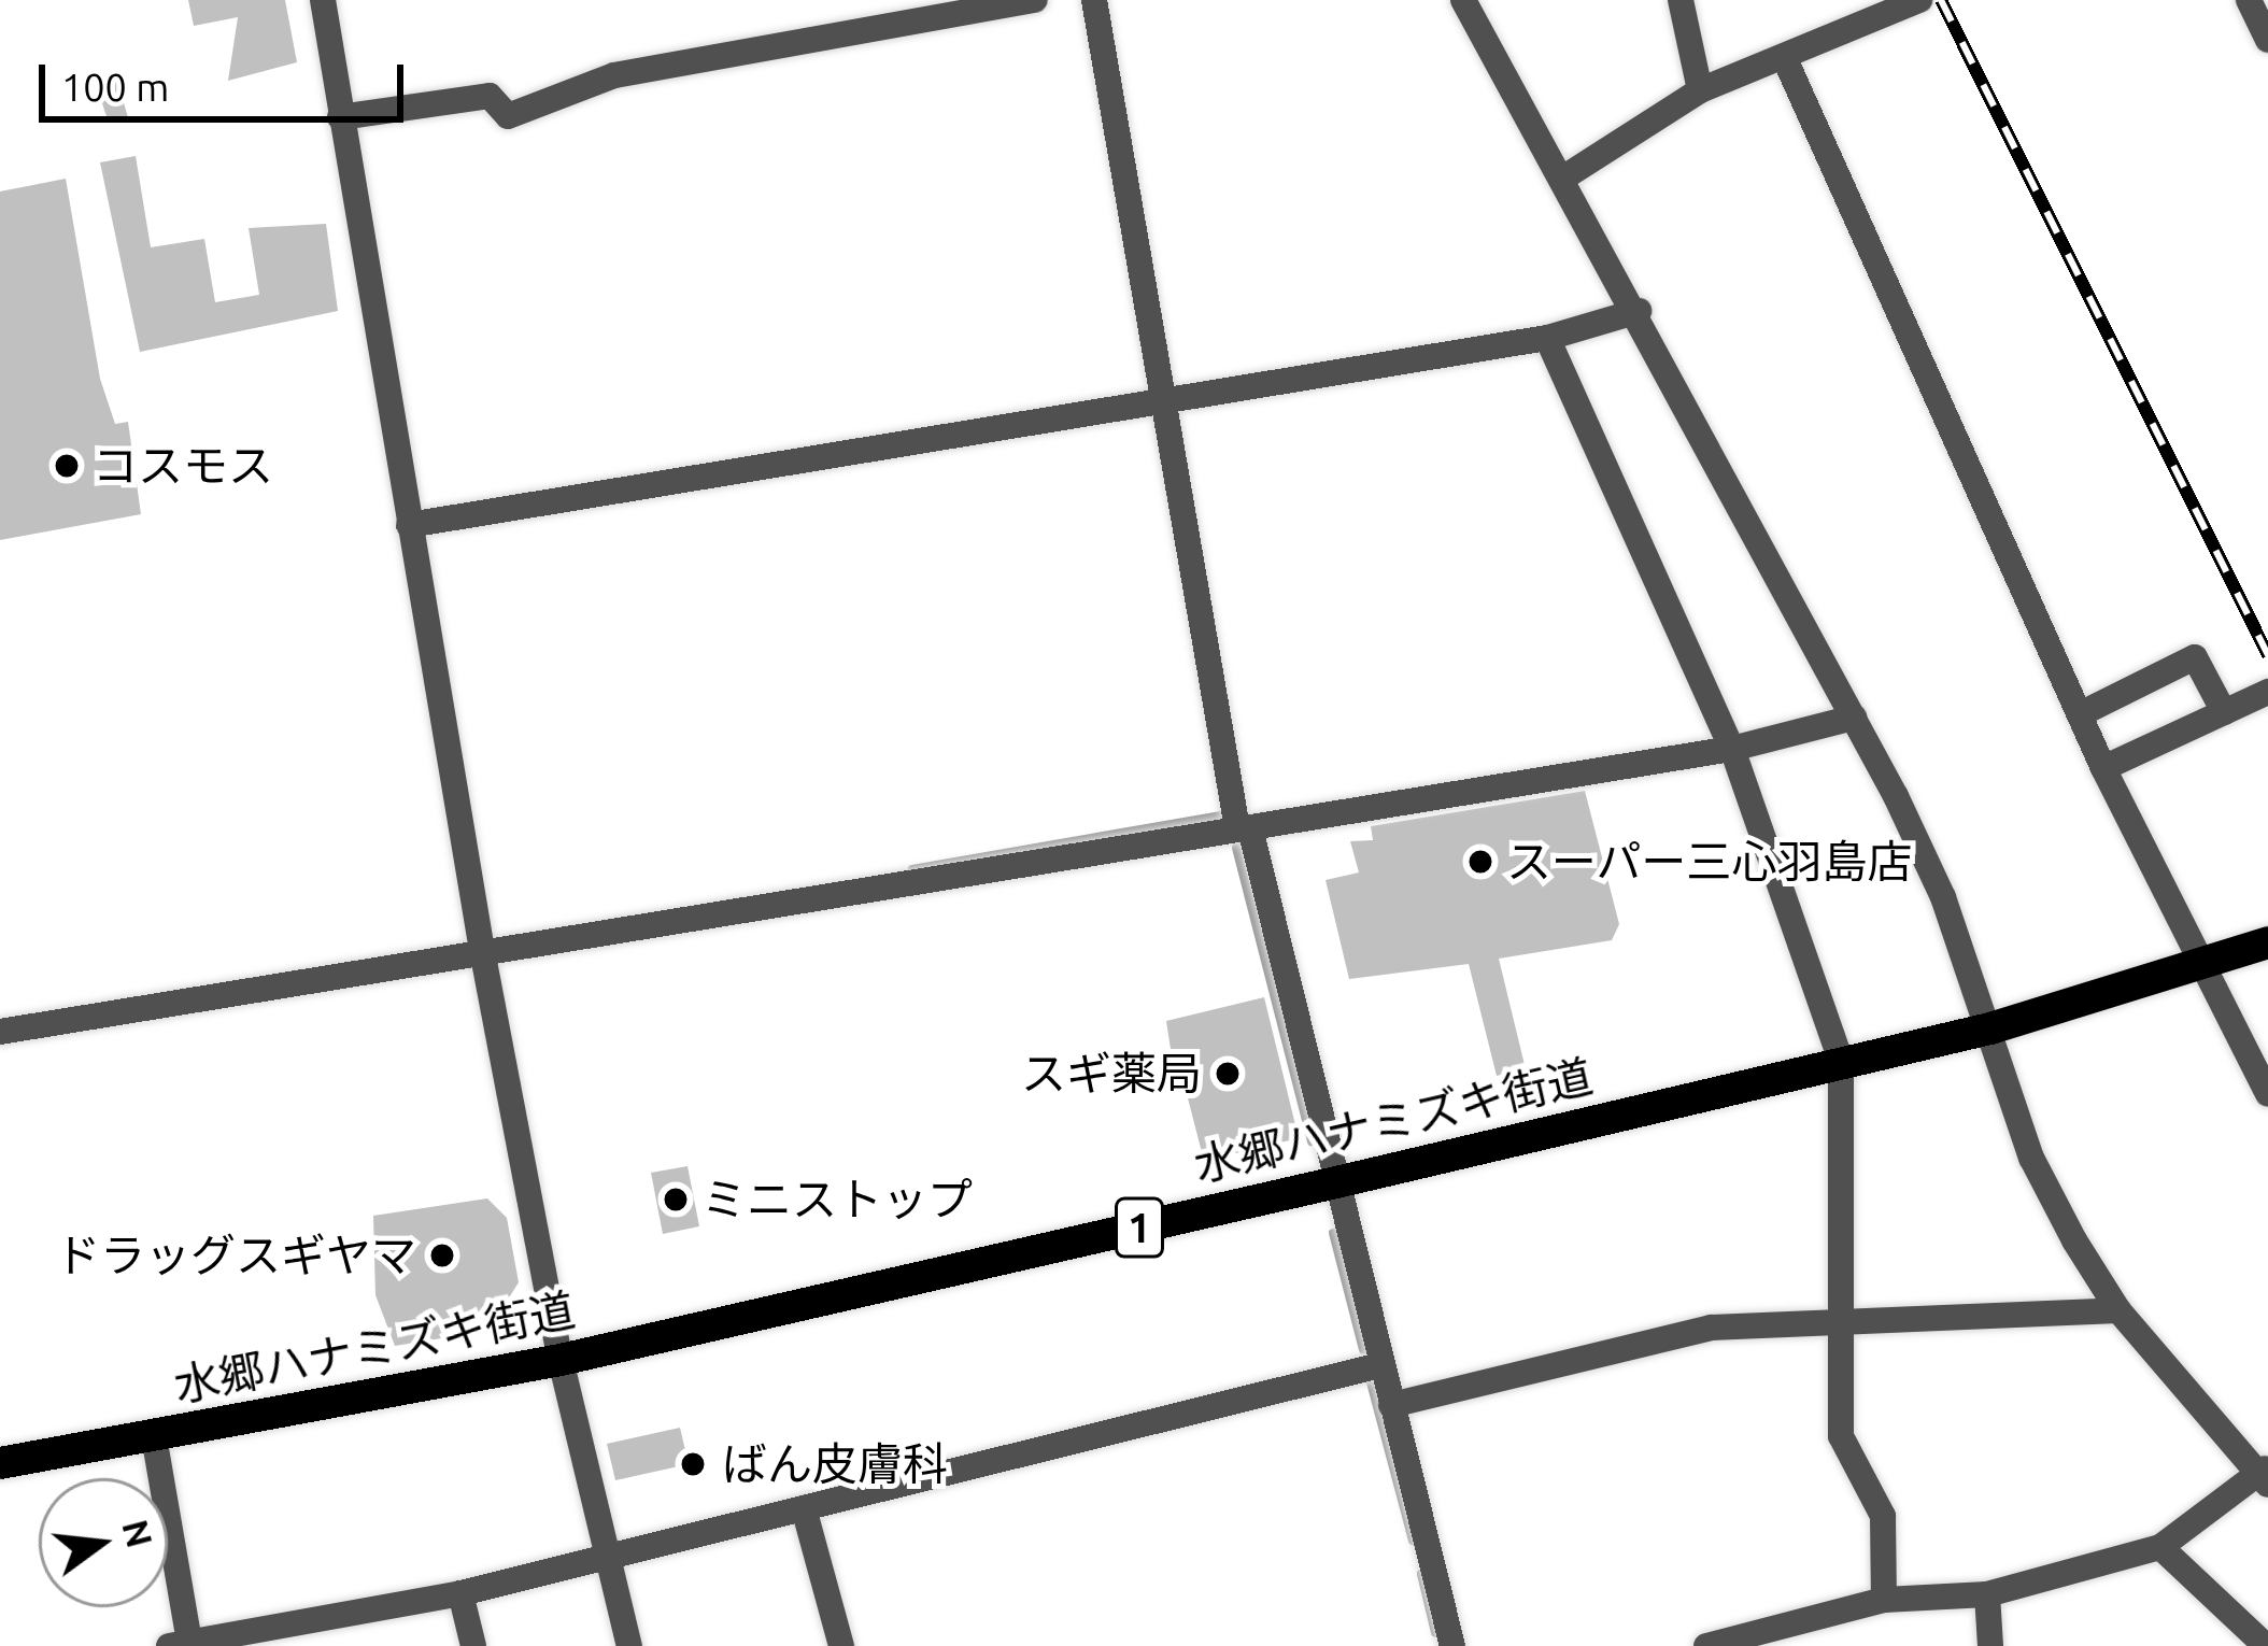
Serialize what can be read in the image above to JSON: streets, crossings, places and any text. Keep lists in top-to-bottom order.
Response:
{
  "streets": {
    "main road": ["水郷ハナミズキ街道", "1"]
  },
  "places": [
    "コスモス",
    "スーパー三心羽島店",
    "スギ薬局",
    "ミニストップ",
    "ドラッグスギヤマ",
    "ばん皮膚科"
  ],
  "scale_bar": "100 m",
  "north": "right"
}
